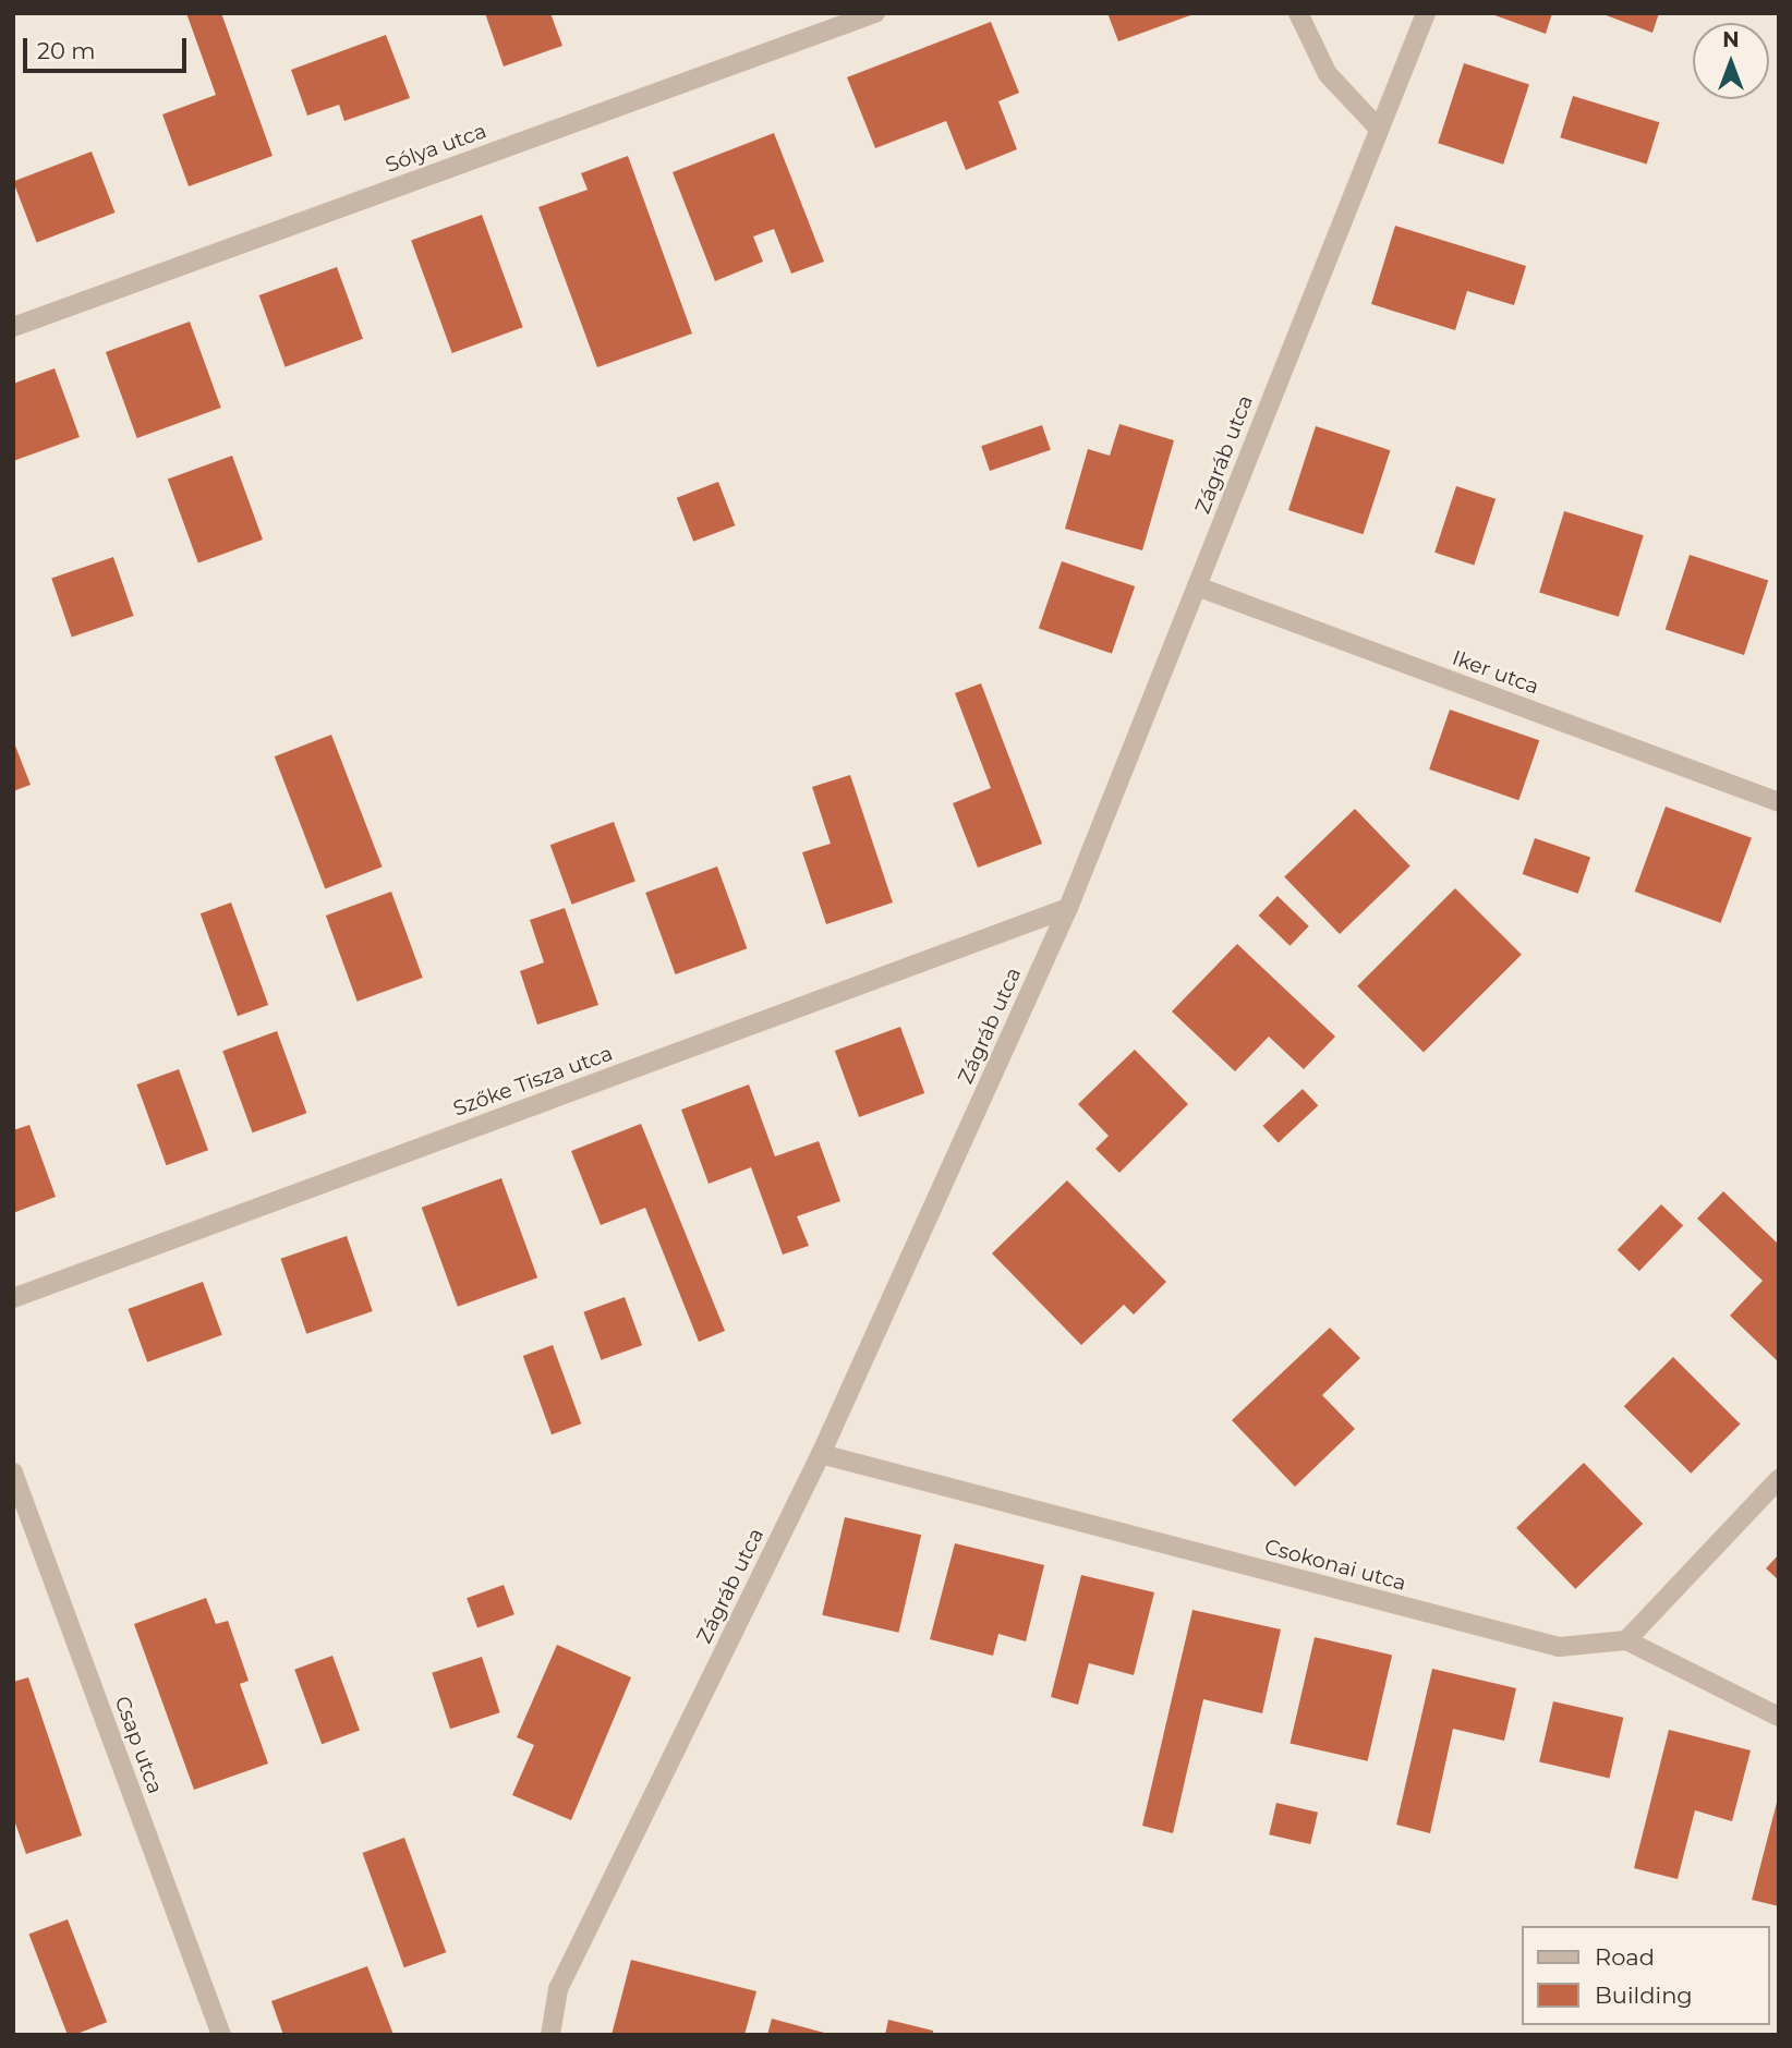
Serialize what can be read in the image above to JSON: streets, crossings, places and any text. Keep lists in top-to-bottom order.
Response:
{
  "streets": {
    "street": [
      "Sólya utca",
      "Zágráb utca",
      "Iker utca",
      "Szőke Tisza utca",
      "Csokonai utca",
      "Csap utca"
    ]
  },
  "crossings": [
    ["Zágráb utca", "Iker utca"],
    ["Zágráb utca", "Szőke Tisza utca"],
    ["Zágráb utca", "Csokonai utca"]
  ],
  "legend": ["Road", "Building"],
  "scale_bar": "20 m",
  "north": "top"
}
